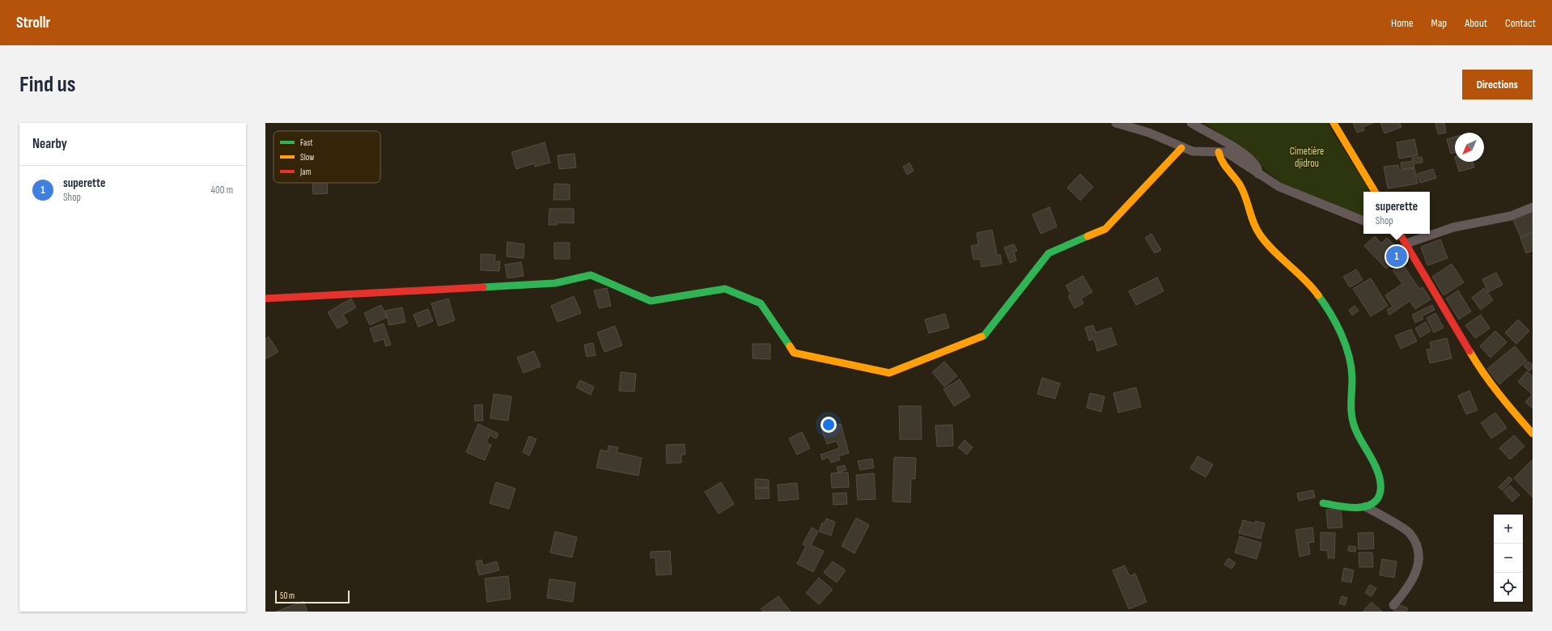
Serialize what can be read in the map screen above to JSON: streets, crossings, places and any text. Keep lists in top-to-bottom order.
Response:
{
  "parks": ["Cimetière djidrou"],
  "legend": ["Fast", "Slow", "Jam"],
  "scale_bar": "50 m",
  "north": "bottom left",
  "page": {
    "header": "Strollr",
    "nav": [
      "Home",
      "Map",
      "About",
      "Contact"
    ],
    "buttons": "Directions",
    "title": "Find us",
    "heading": "Nearby",
    "list": [
      {
        "mark": "1",
        "name": "superette",
        "note": "Shop",
        "value": "400 m"
      }
    ],
    "popup": ["superette", "Shop"],
    "pins": "1",
    "map_buttons": ["+", "−"],
    "scale": "50 m"
  }
}
